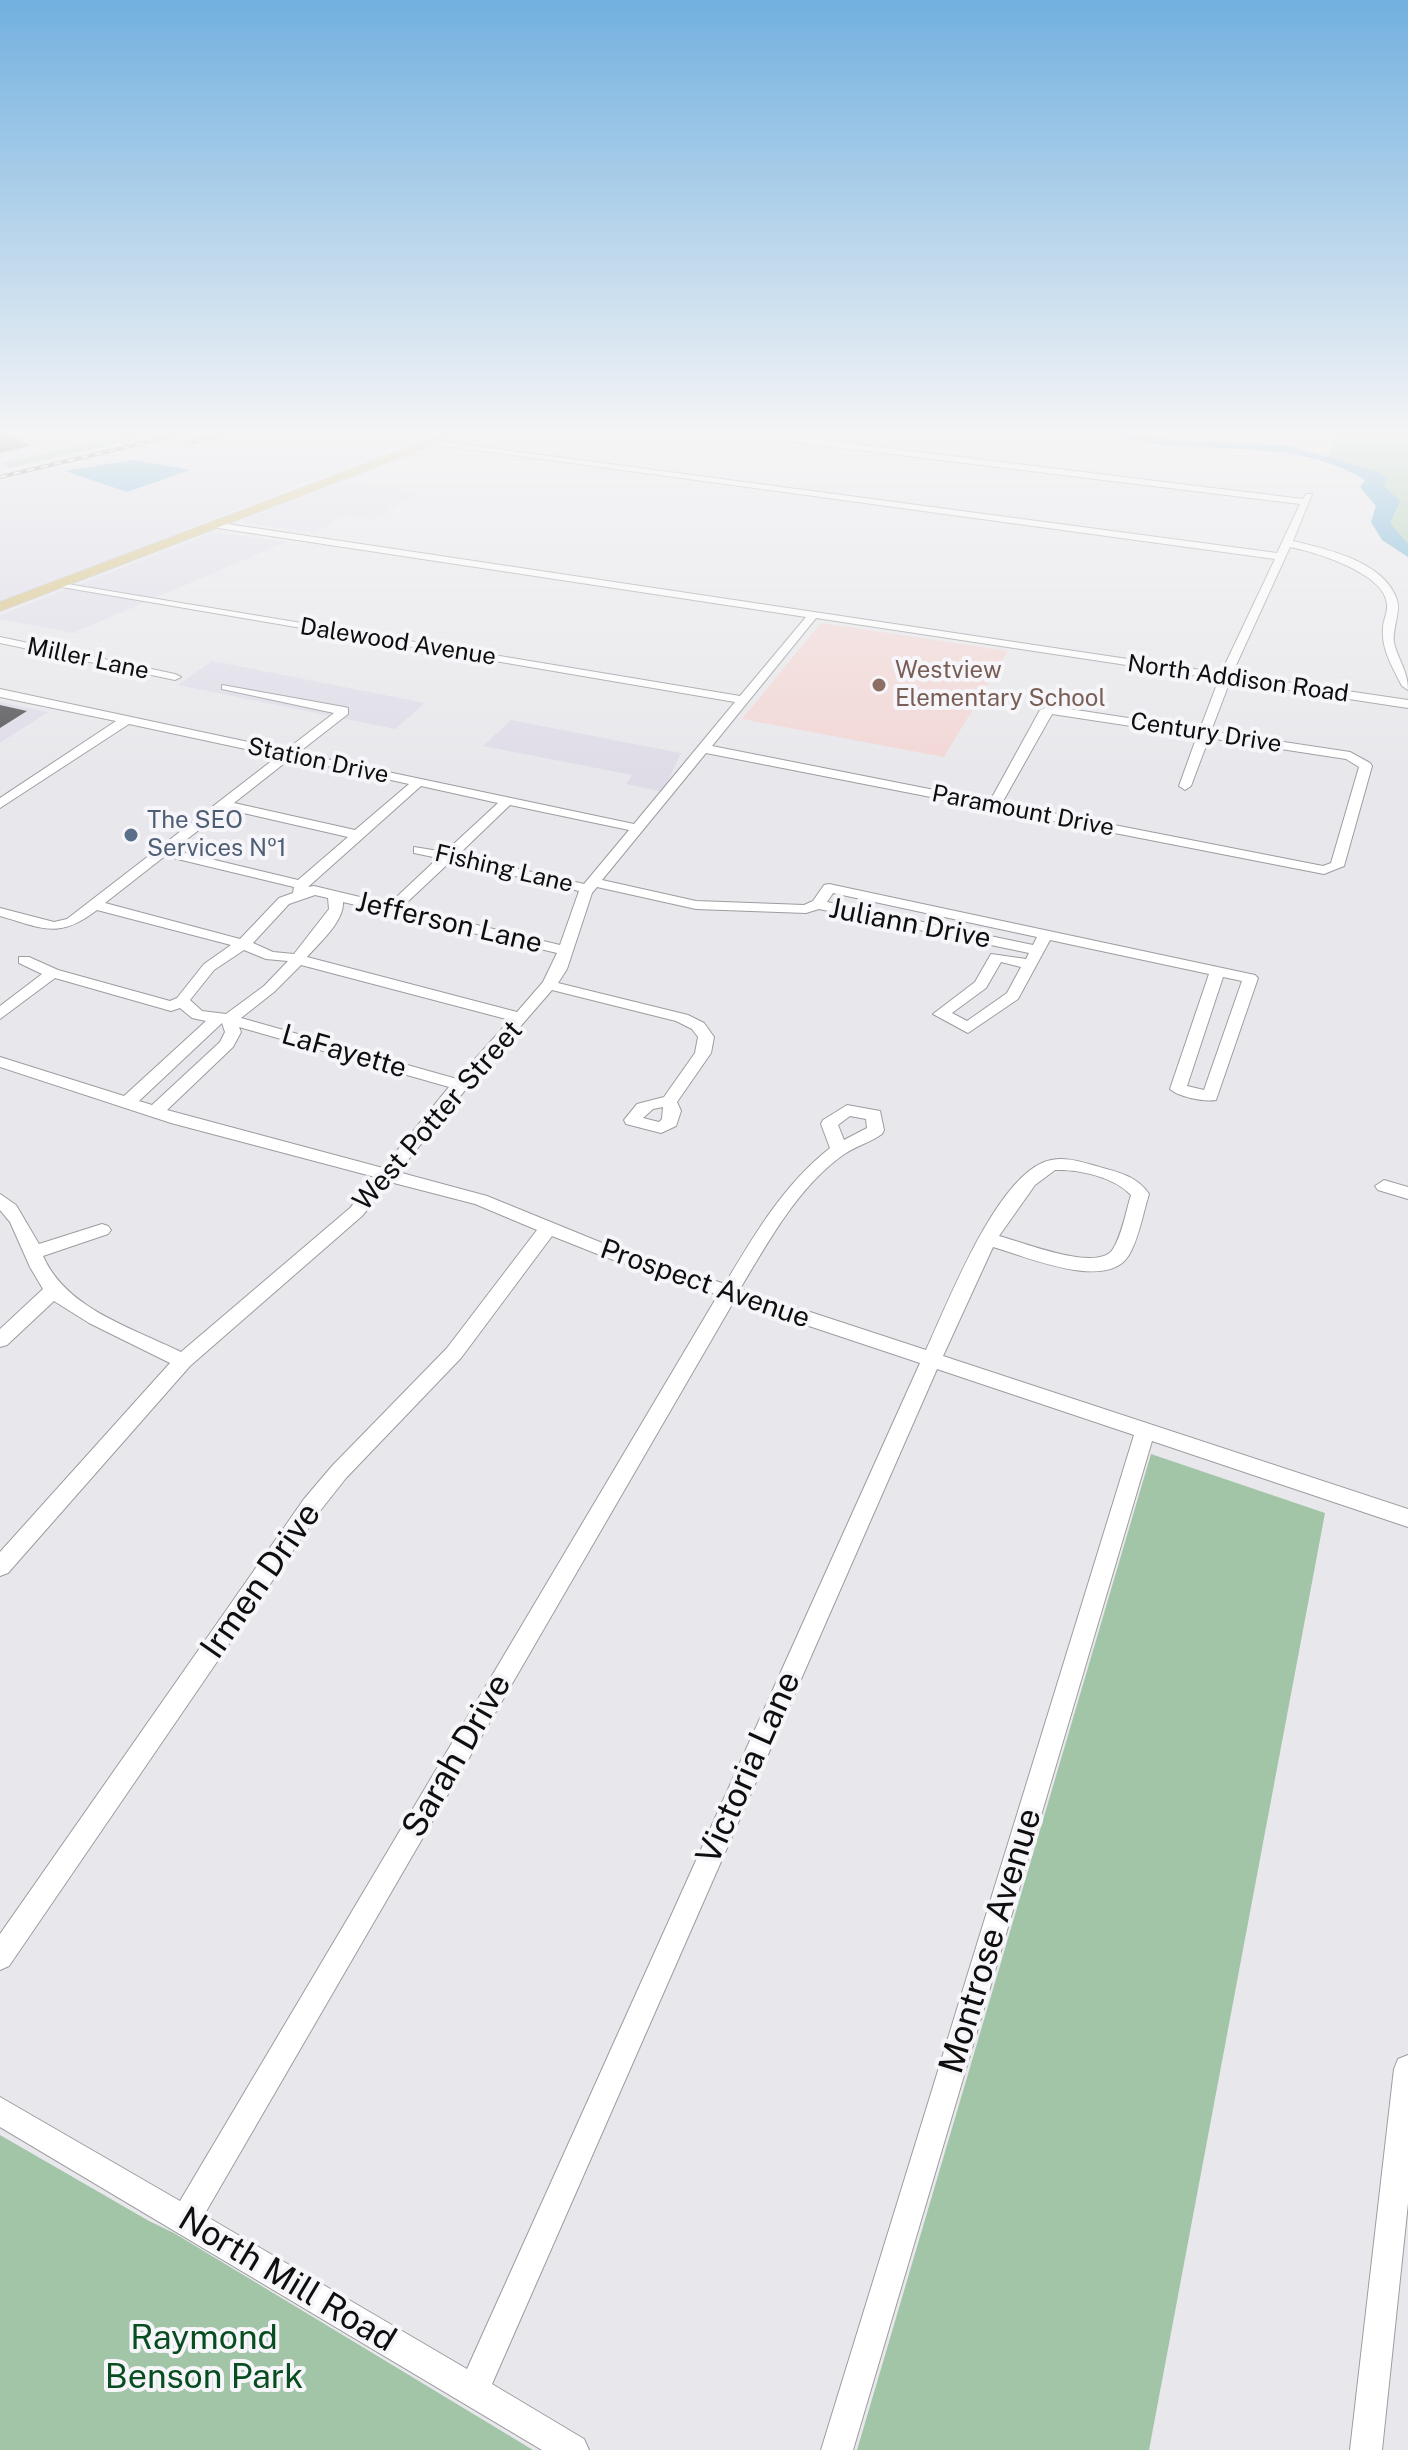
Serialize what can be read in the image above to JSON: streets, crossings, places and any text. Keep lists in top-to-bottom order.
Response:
{
  "streets": {
    "street": [
      "Dalewood Avenue",
      "Miller Lane",
      "North Addison Road",
      "Century Drive",
      "Station Drive",
      "Paramount Drive",
      "Fishing Lane",
      "Jefferson Lane",
      "Juliann Drive",
      "LaFayette",
      "West Potter Street",
      "Prospect Avenue",
      "Irmen Drive",
      "Sarah Drive",
      "Victoria Lane",
      "Montrose Avenue",
      "North Mill Road"
    ]
  },
  "crossings": [
    ["Dalewood Avenue", "West Potter Street"],
    ["North Addison Road", "West Potter Street"],
    ["Century Drive", "Paramount Drive"],
    ["Station Drive", "West Potter Street"],
    ["Paramount Drive", "West Potter Street"],
    ["Fishing Lane", "Juliann Drive"],
    ["Fishing Lane", "West Potter Street"],
    ["Jefferson Lane", "West Potter Street"],
    ["Juliann Drive", "West Potter Street"],
    ["LaFayette", "West Potter Street"],
    ["West Potter Street", "Prospect Avenue"],
    ["Prospect Avenue", "Irmen Drive"],
    ["Prospect Avenue", "Sarah Drive"],
    ["Prospect Avenue", "Victoria Lane"],
    ["Prospect Avenue", "Montrose Avenue"],
    ["Sarah Drive", "North Mill Road"],
    ["Victoria Lane", "North Mill Road"]
  ],
  "parks": ["Raymond Benson Park"],
  "places": ["Westview Elementary School", "The SEO Services №1"]
}
